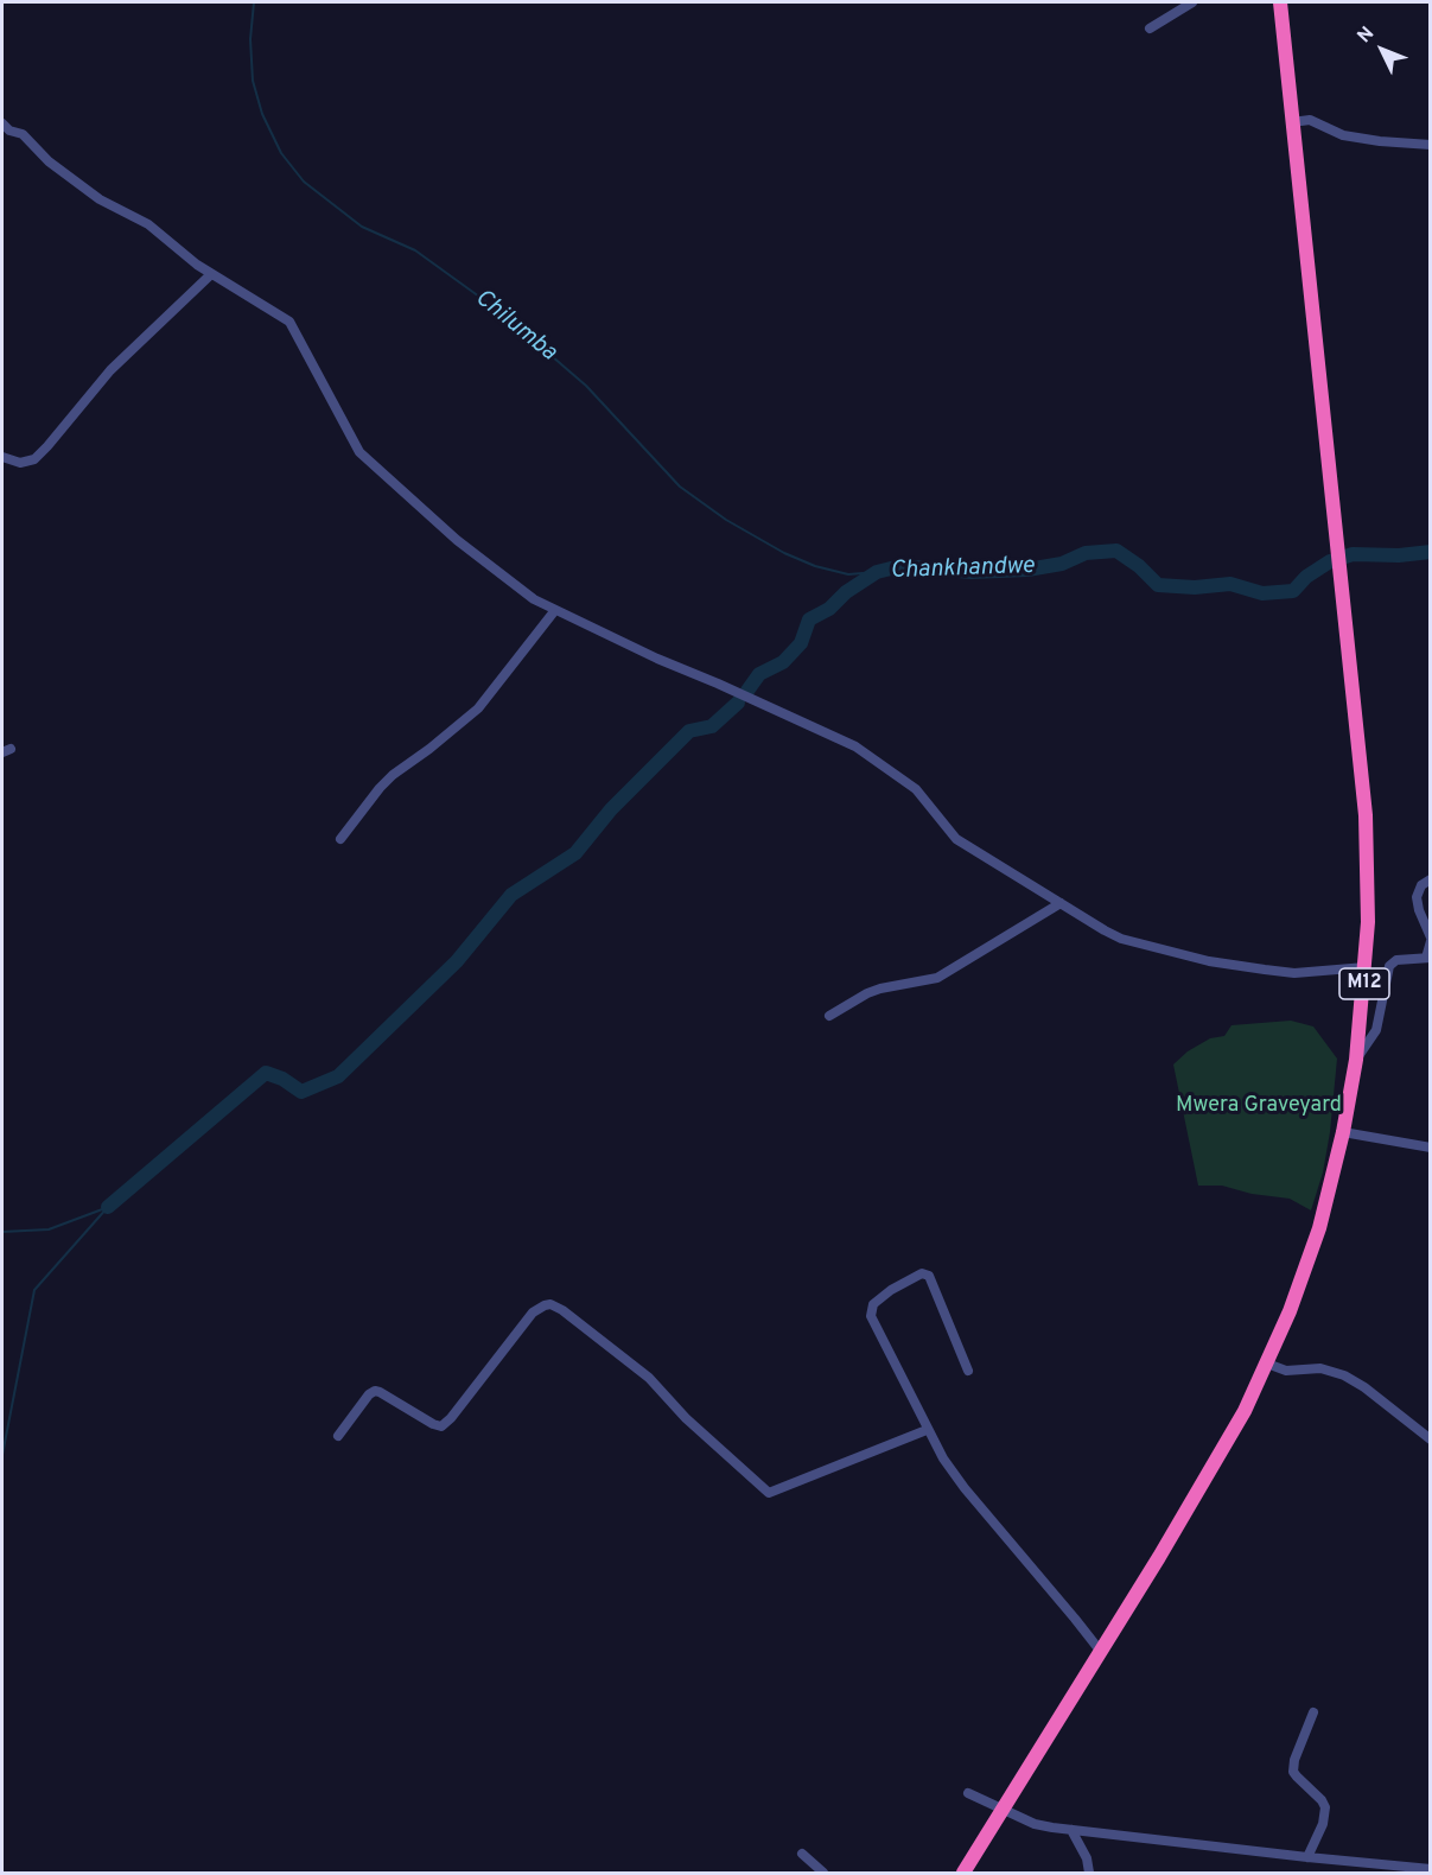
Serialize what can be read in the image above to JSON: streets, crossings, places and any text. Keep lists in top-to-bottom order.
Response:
{
  "streets": {
    "highway": ["M12"]
  },
  "water": ["Chilumba", "Chankhandwe"],
  "parks": ["Mwera Graveyard"],
  "north": "top left"
}
